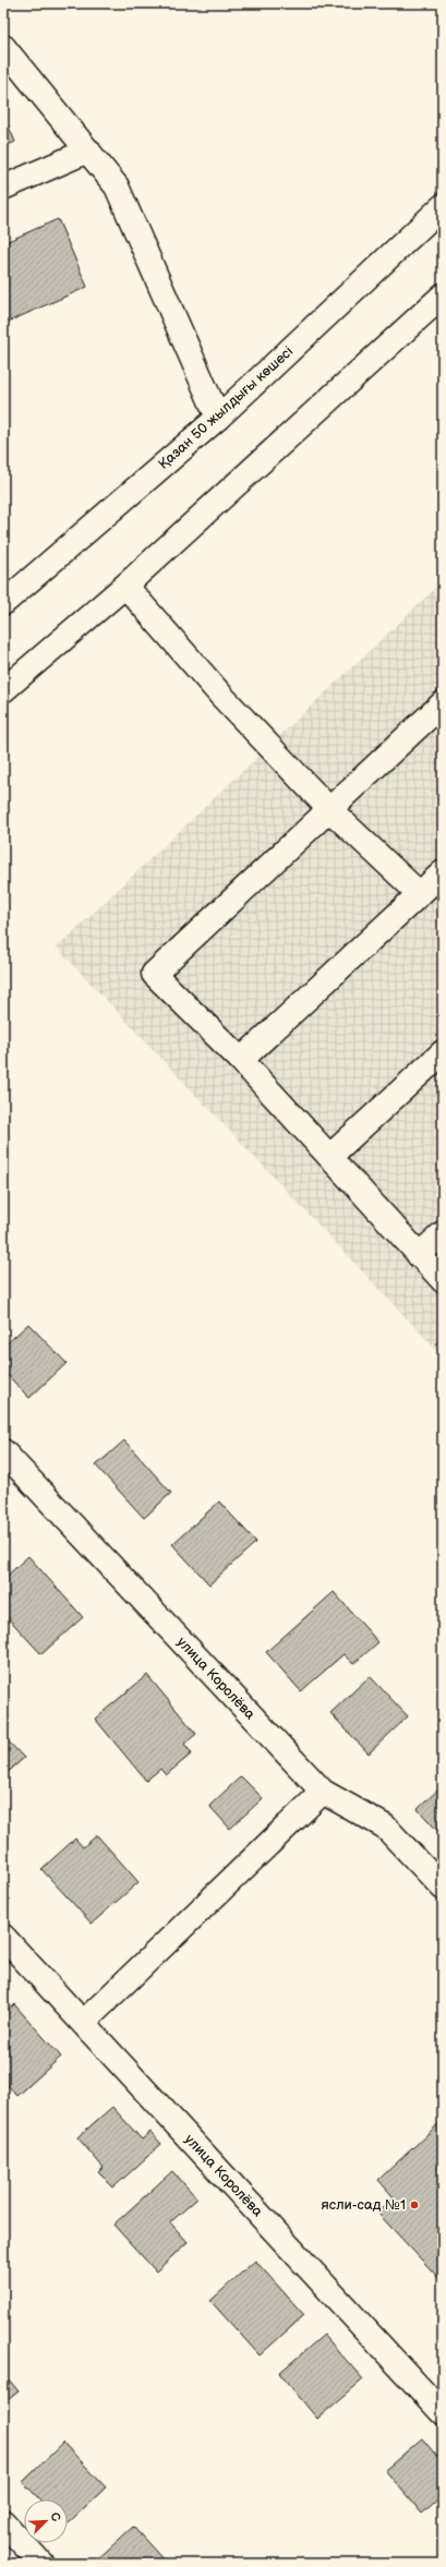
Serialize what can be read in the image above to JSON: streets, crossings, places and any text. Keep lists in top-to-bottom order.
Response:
{
  "streets": {
    "street": ["Қазан 50 жылдығы көшесі", "улица Королёва"]
  },
  "places": ["ясли-сад №1"],
  "north": "top right"
}
